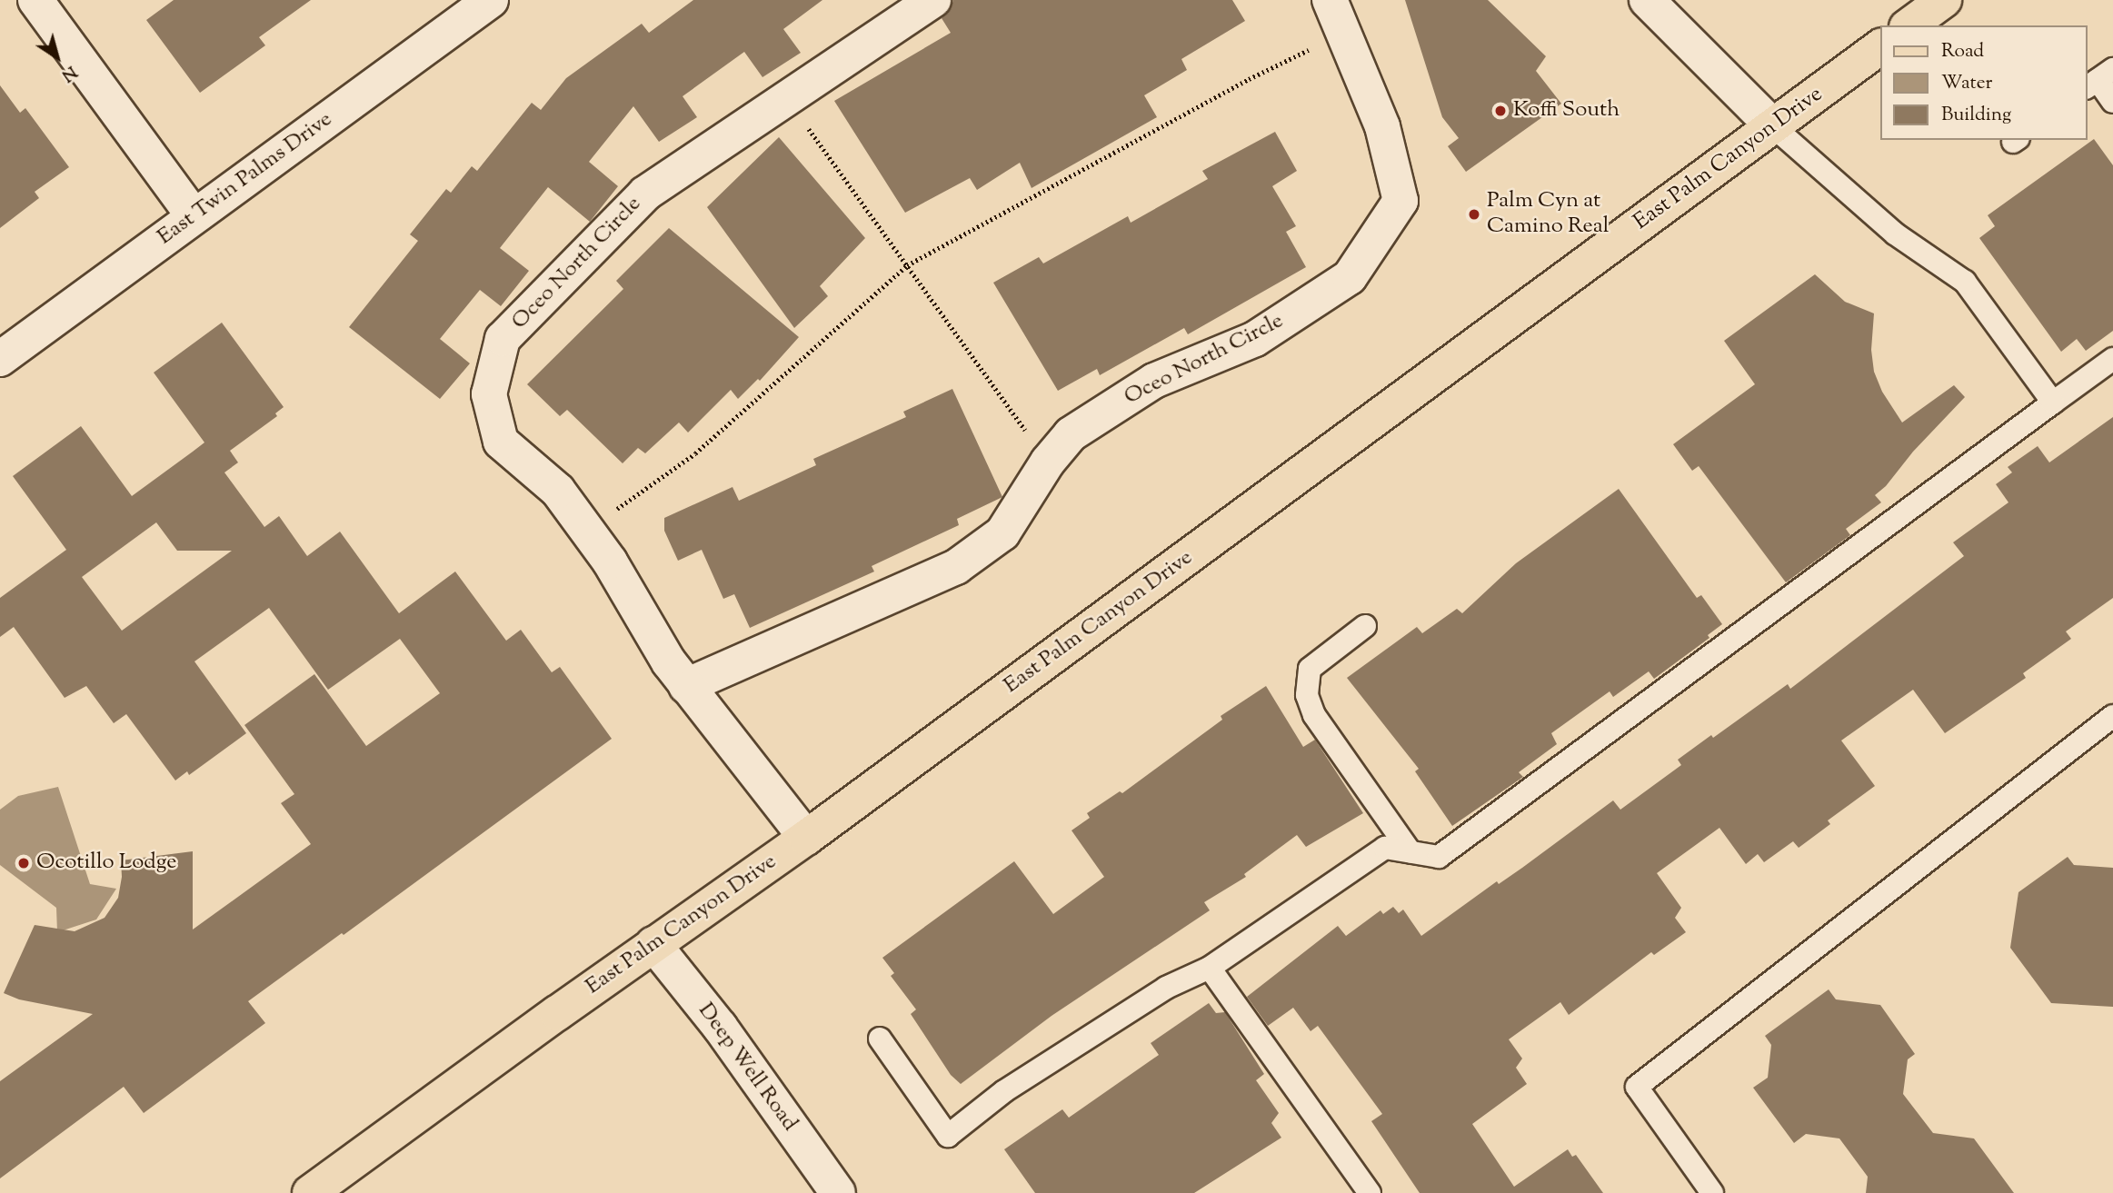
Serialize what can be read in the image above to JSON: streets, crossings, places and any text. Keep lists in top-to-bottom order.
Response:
{
  "streets": {
    "main road": ["East Palm Canyon Drive"],
    "street": ["East Twin Palms Drive", "Oceo North Circle", "Deep Well Road"]
  },
  "crossings": [
    ["East Palm Canyon Drive", "Oceo North Circle"],
    ["East Palm Canyon Drive", "Deep Well Road"]
  ],
  "places": ["Koffi South", "Palm Cyn at Camino Real", "Ocotillo Lodge"],
  "legend": ["Road", "Water", "Building"],
  "north": "bottom right"
}
